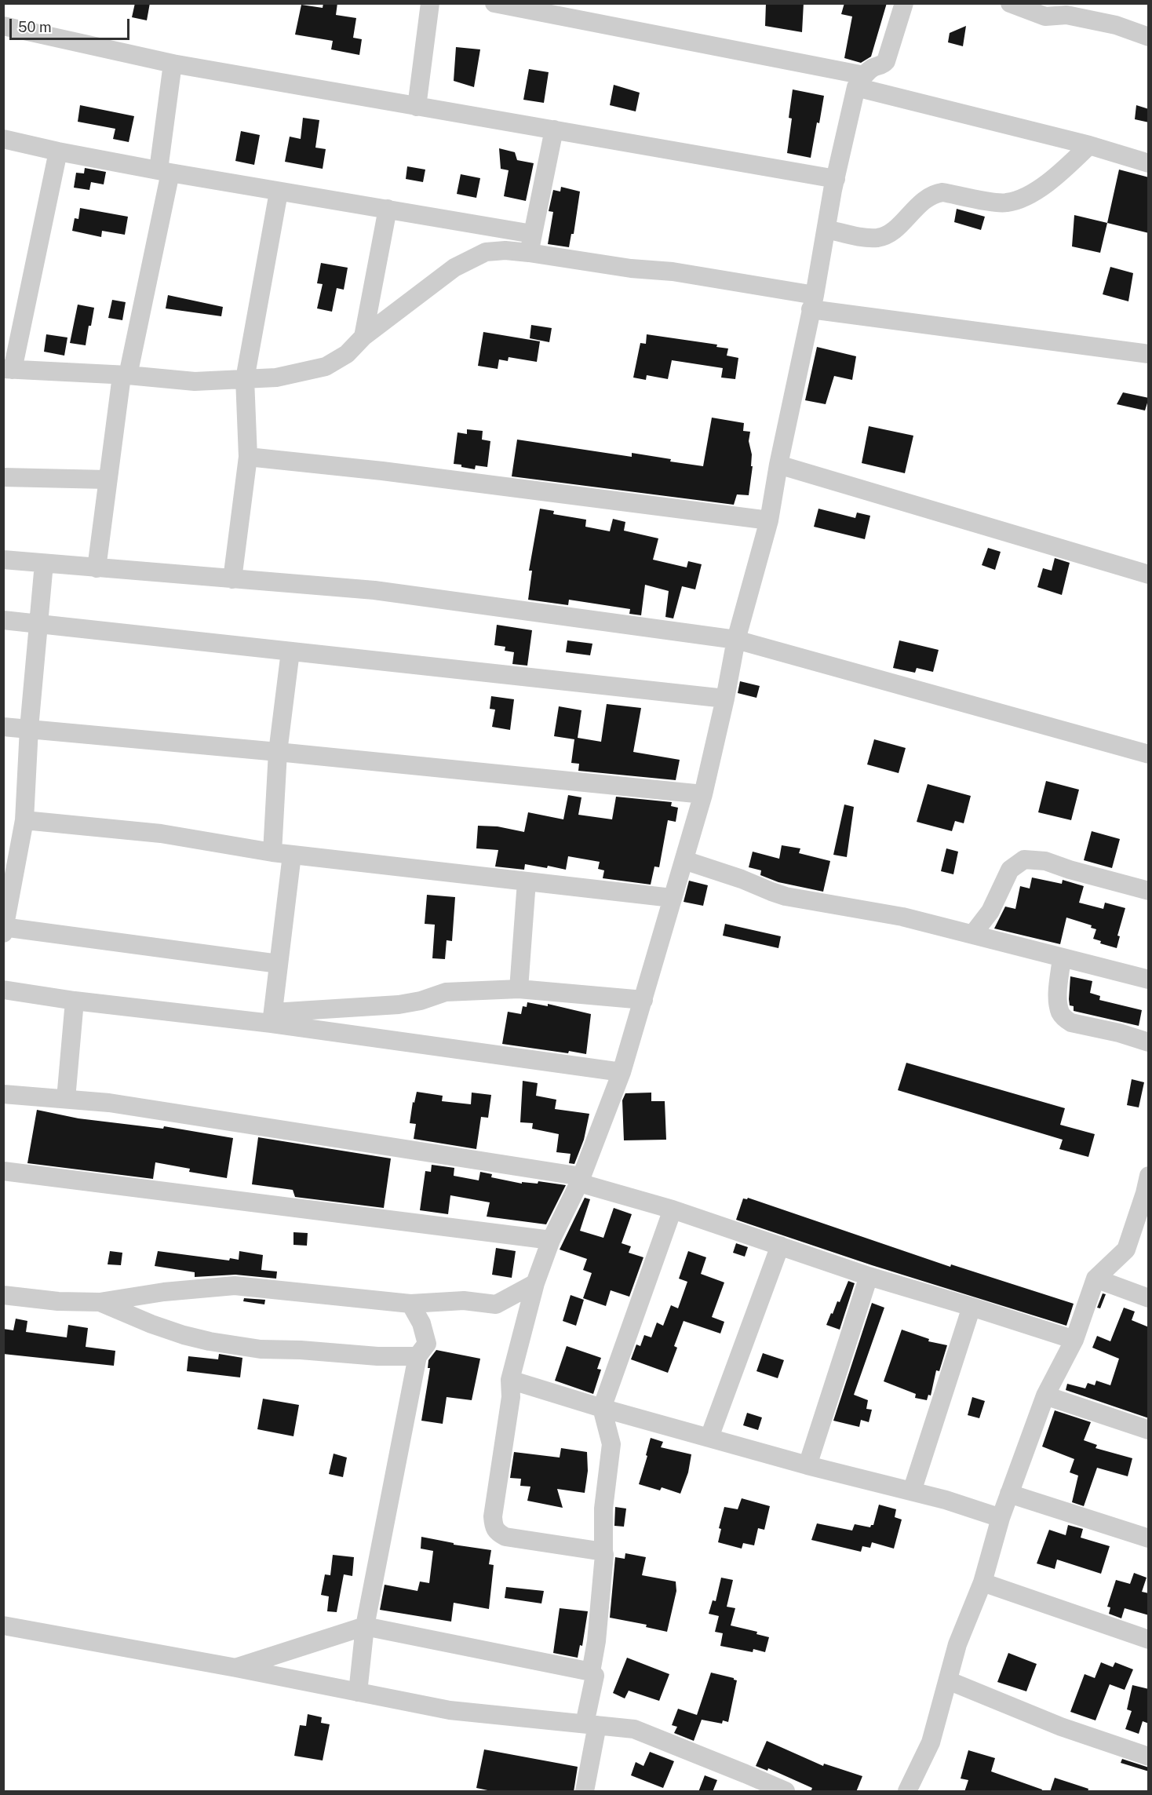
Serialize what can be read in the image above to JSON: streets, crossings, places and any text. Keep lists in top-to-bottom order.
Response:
{
  "scale_bar": "50 m"
}
